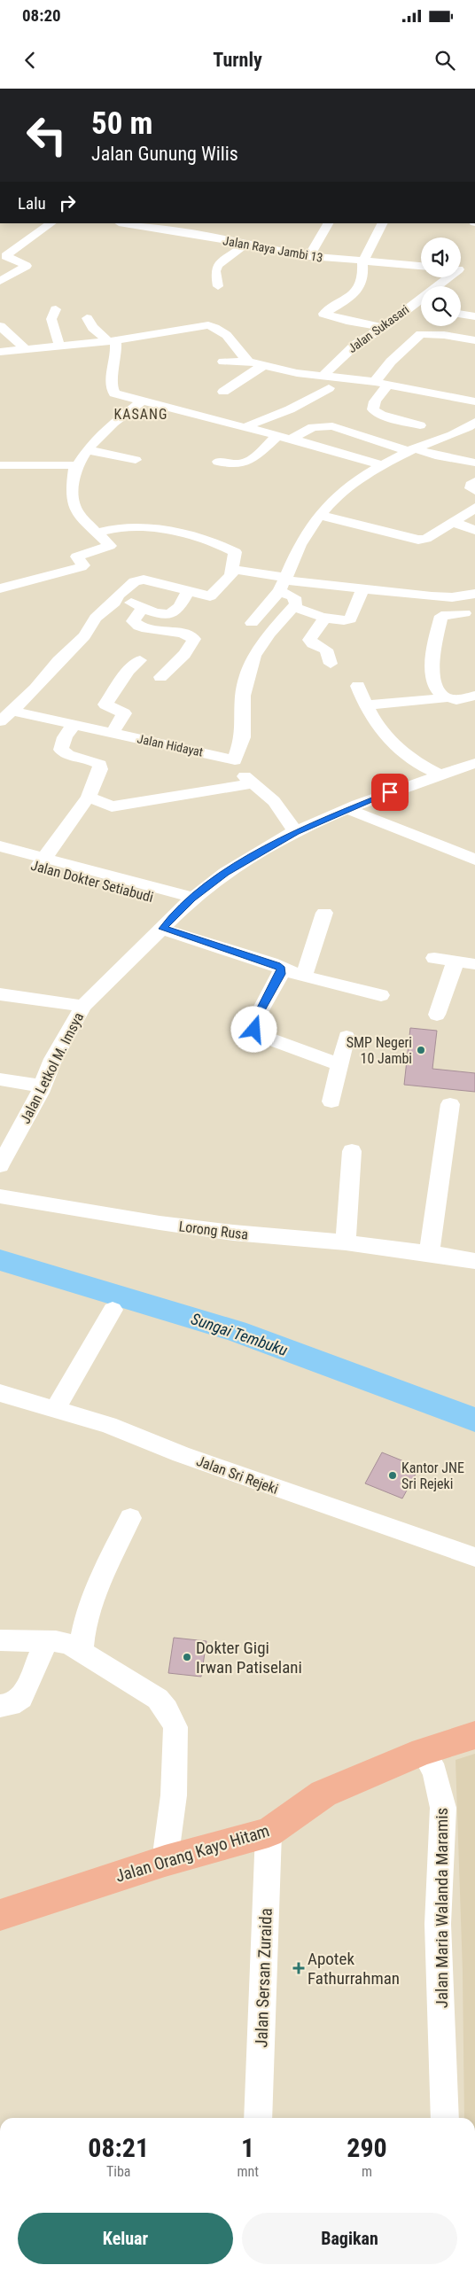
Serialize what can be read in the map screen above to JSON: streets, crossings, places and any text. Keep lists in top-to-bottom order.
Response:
{
  "streets": {
    "main road": ["Jalan Orang Kayo Hitam"],
    "street": [
      "Jalan Raya Jambi 13",
      "Jalan Sukasari",
      "Jalan Hidayat",
      "Jalan Dokter Setiabudi",
      "Jalan Letkol M. Imsya",
      "Lorong Rusa",
      "Jalan Sri Rejeki",
      "Jalan Maria Walanda Maramis",
      "Jalan Sersan Zuraida"
    ]
  },
  "crossings": [
    ["Jalan Dokter Setiabudi", "Jalan Letkol M. Imsya"],
    ["Jalan Orang Kayo Hitam", "Jalan Maria Walanda Maramis"],
    ["Jalan Orang Kayo Hitam", "Jalan Sersan Zuraida"]
  ],
  "districts": ["KASANG"],
  "water": ["Sungai Tembuku"],
  "places": {
    "other": ["SMP Negeri 10 Jambi", "Kantor JNE Sri Rejeki", "Dokter Gigi Irwan Patiselani"],
    "health": ["Apotek Fathurrahman"]
  },
  "page": {
    "status": "08:20",
    "header": "Turnly",
    "turn": ["50 m", "Jalan Gunung Wilis"],
    "then": "Lalu",
    "eta": [
      "08:21",
      "Tiba",
      "1",
      "mnt",
      "290",
      "m"
    ],
    "buttons": ["Keluar", "Bagikan"]
  }
}
